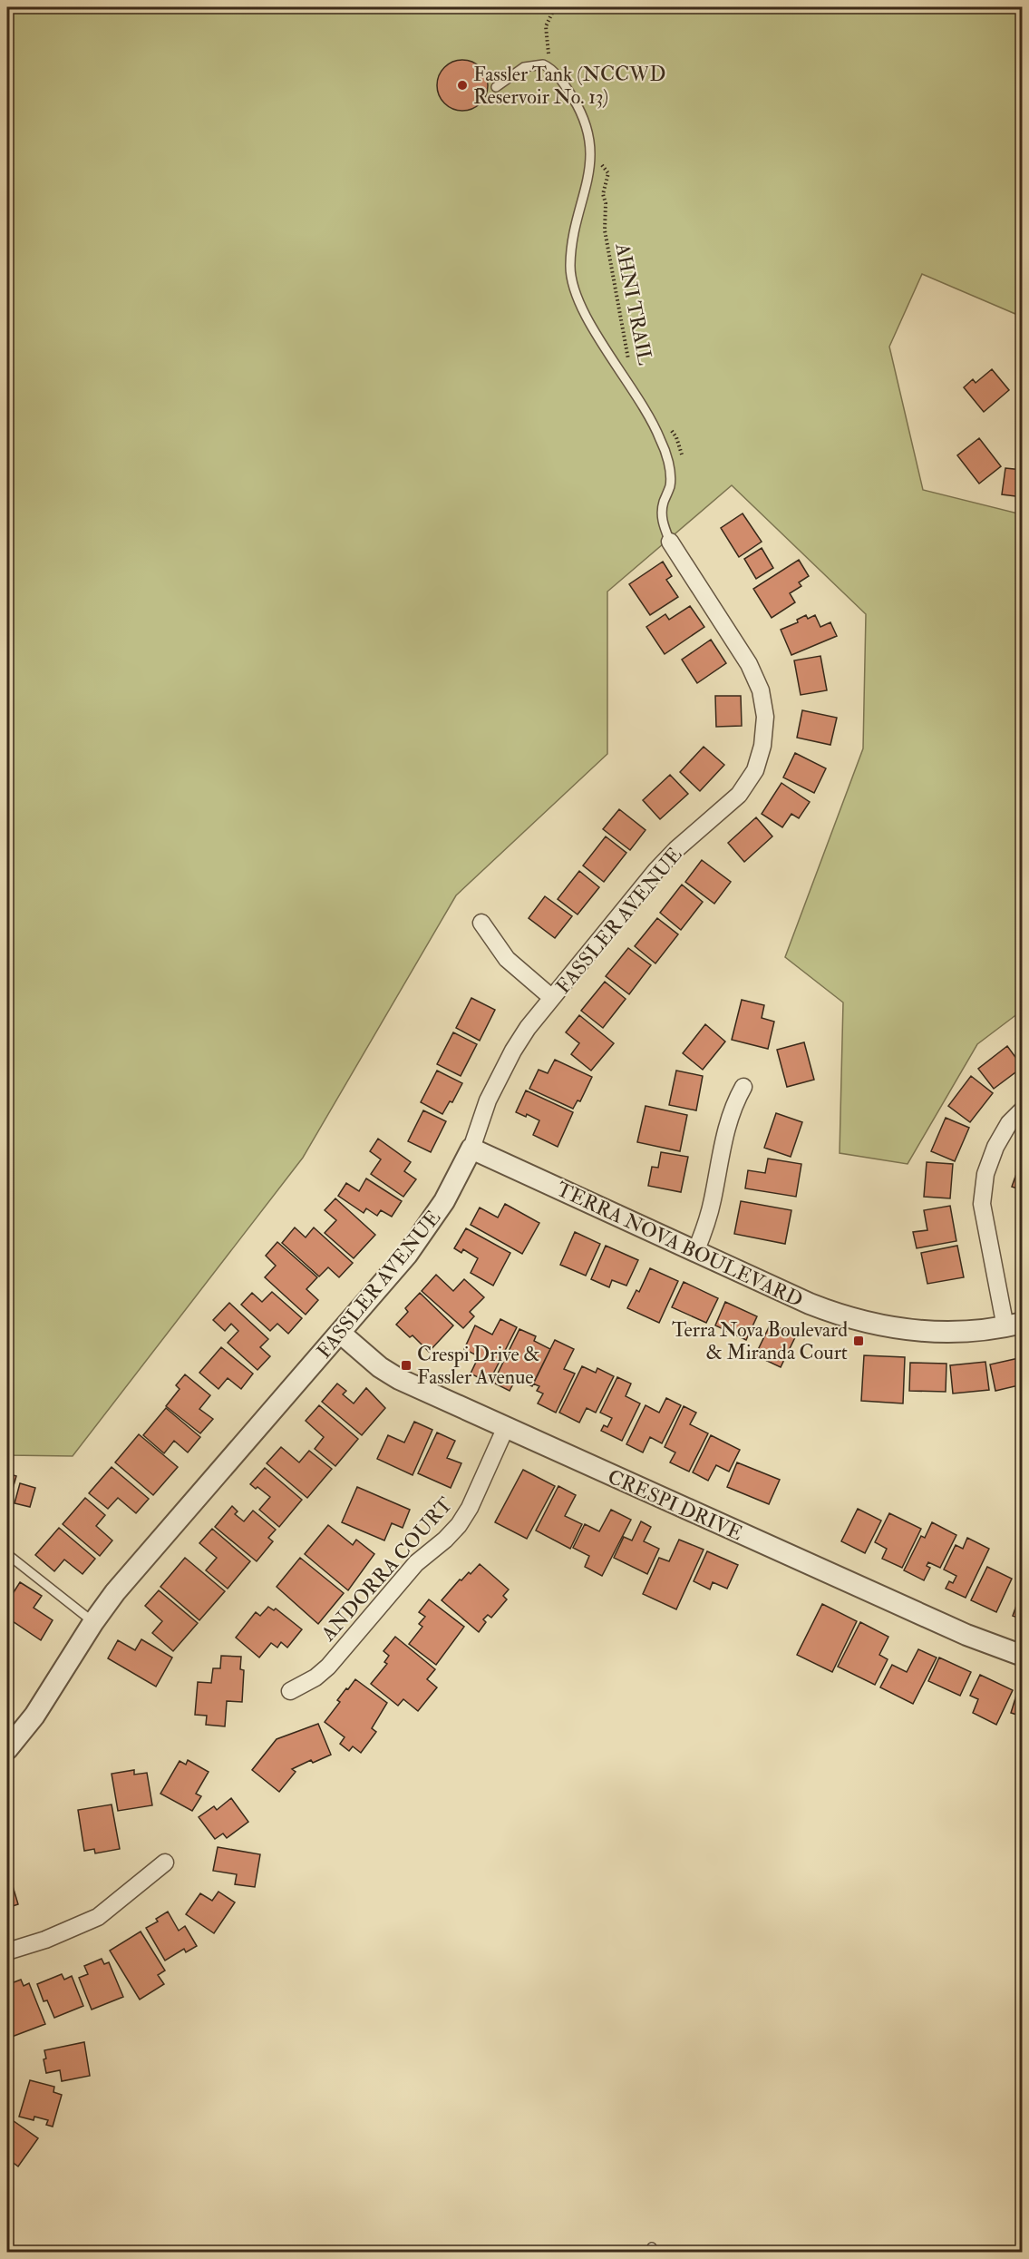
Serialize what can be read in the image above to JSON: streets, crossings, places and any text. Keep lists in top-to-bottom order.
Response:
{
  "streets": {
    "street": [
      "FASSLER AVENUE",
      "TERRA NOVA BOULEVARD",
      "CRESPI DRIVE",
      "ANDORRA COURT"
    ],
    "path": ["AHNI TRAIL"]
  },
  "crossings": [
    ["AHNI TRAIL", "FASSLER AVENUE"],
    ["FASSLER AVENUE", "TERRA NOVA BOULEVARD"],
    ["FASSLER AVENUE", "CRESPI DRIVE"],
    ["CRESPI DRIVE", "ANDORRA COURT"]
  ],
  "places": {
    "other": ["Fassler Tank (NCCWD Reservoir No. 13)"],
    "transit": ["Terra Nova Boulevard & Miranda Court", "Crespi Drive & Fassler Avenue"]
  }
}
